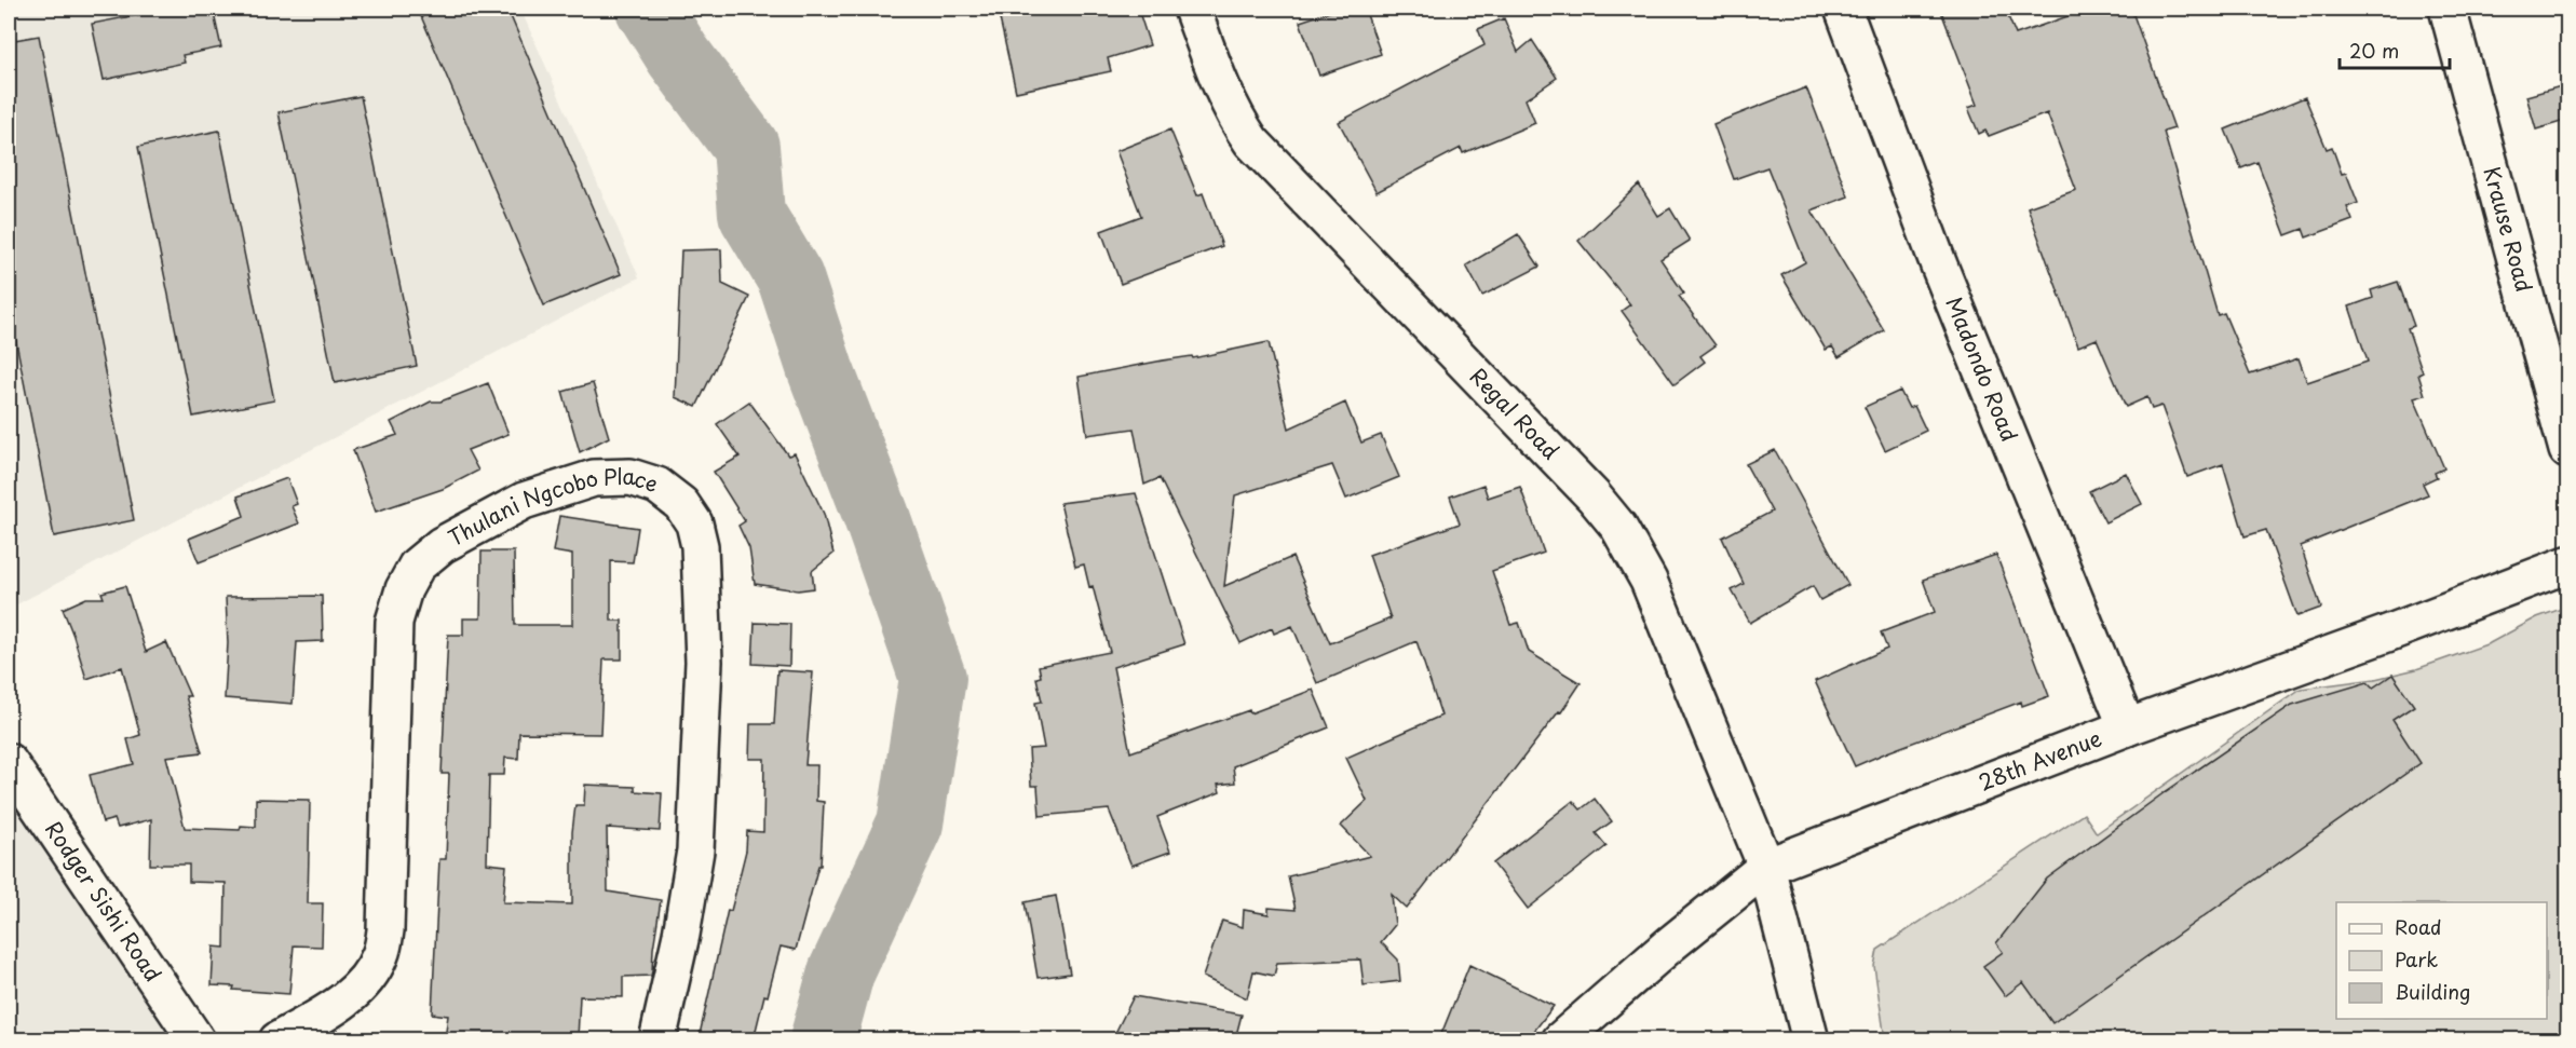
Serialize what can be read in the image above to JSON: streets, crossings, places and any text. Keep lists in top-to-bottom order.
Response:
{
  "streets": {
    "street": [
      "Krause Road",
      "Madondo Road",
      "Regal Road",
      "Thulani Ngcobo Place",
      "28th Avenue",
      "Rodger Sishi Road"
    ]
  },
  "crossings": [
    ["Madondo Road", "28th Avenue"],
    ["Regal Road", "28th Avenue"]
  ],
  "legend": ["Road", "Park", "Building"],
  "scale_bar": "20 m"
}
